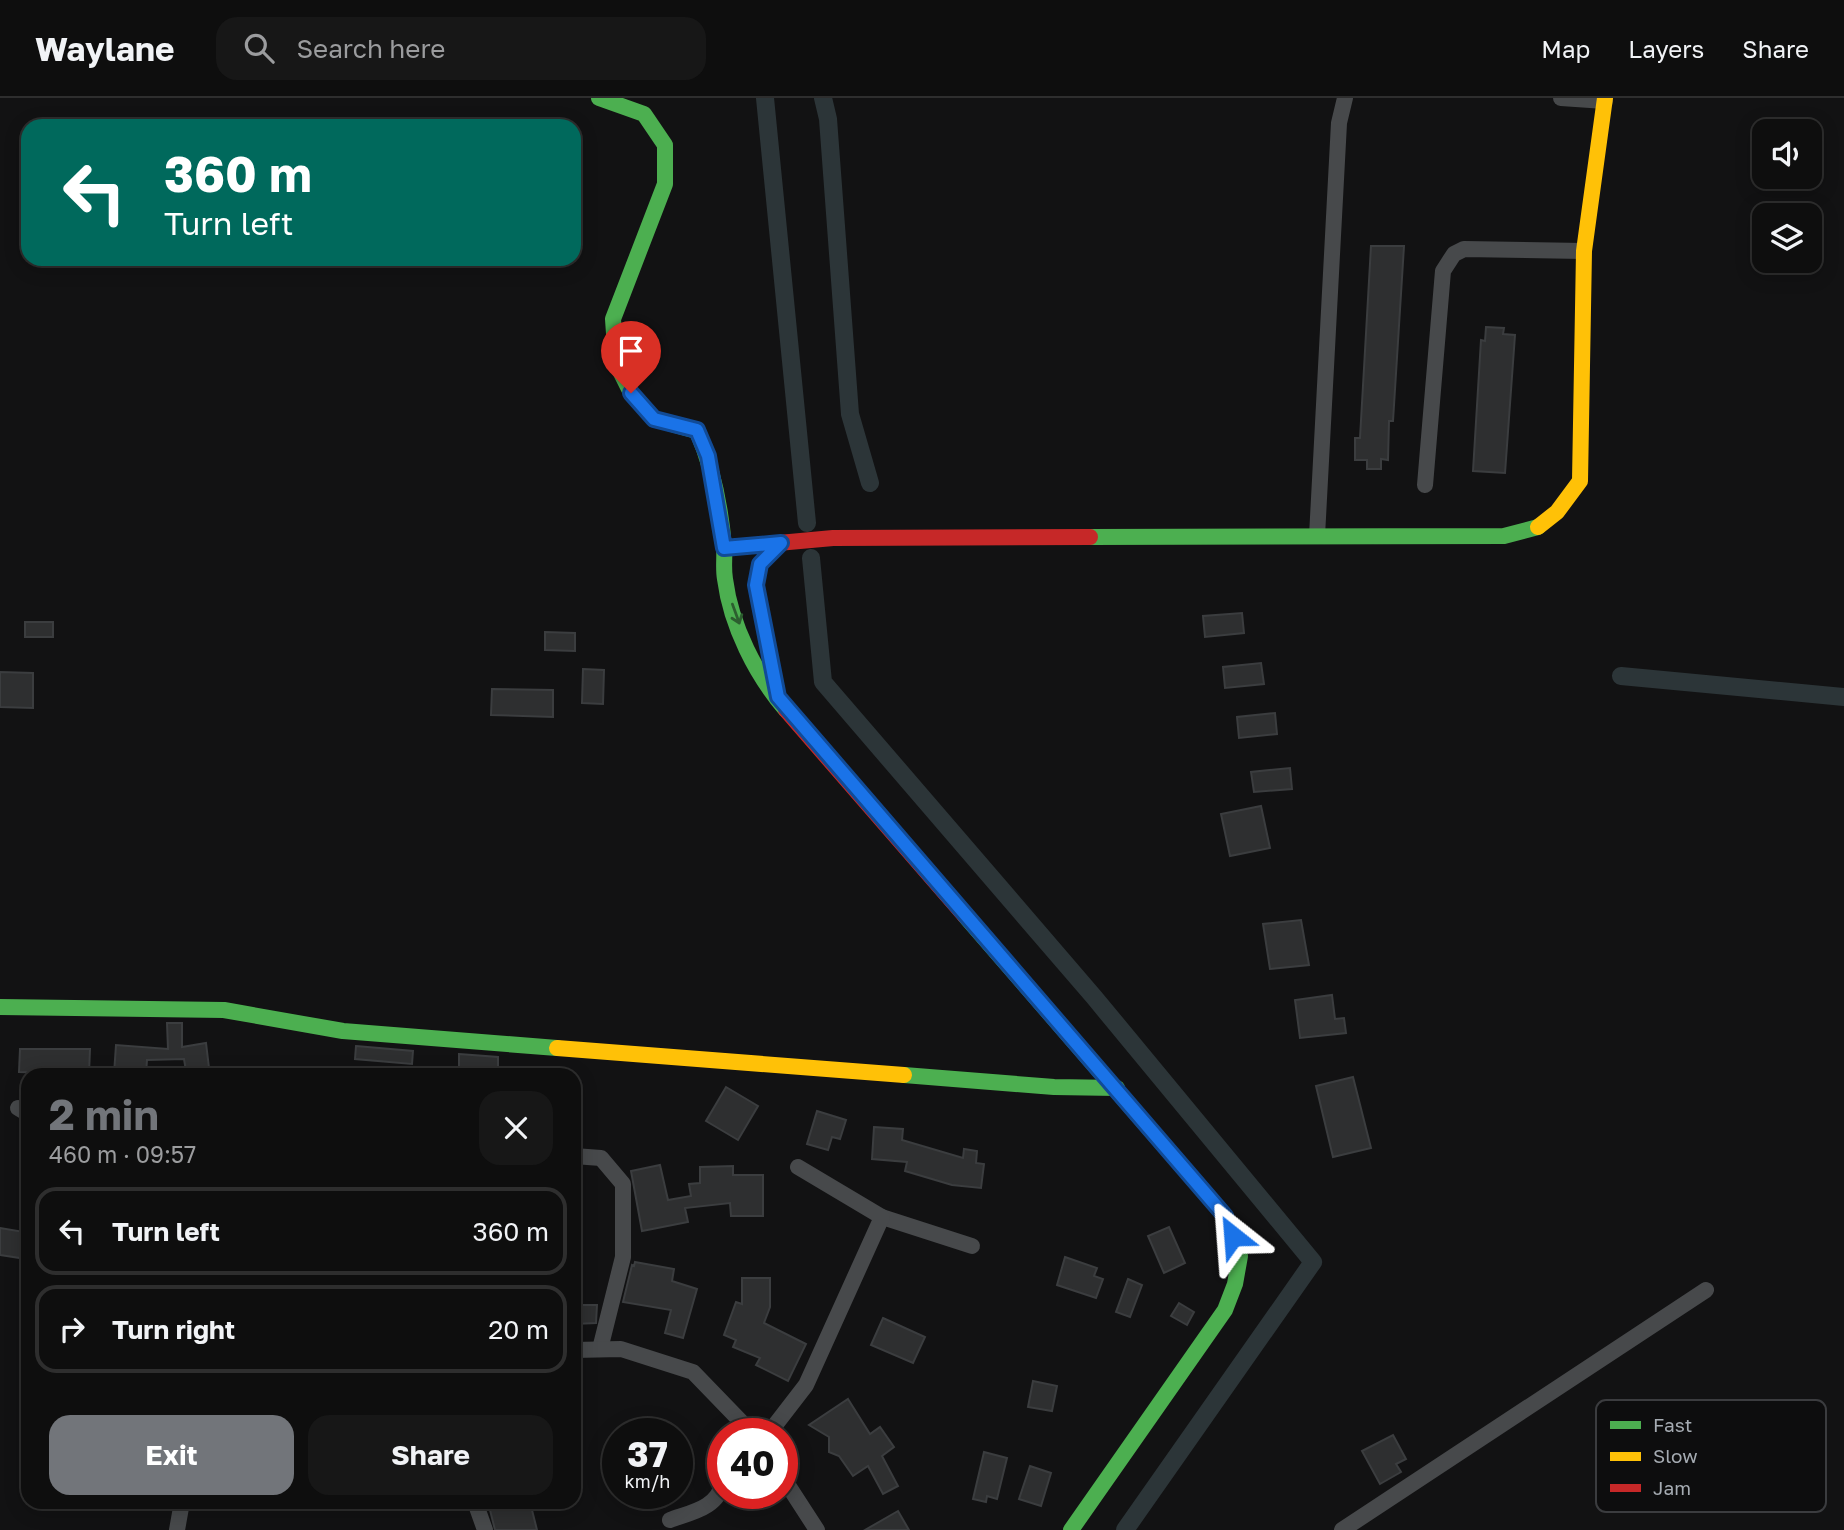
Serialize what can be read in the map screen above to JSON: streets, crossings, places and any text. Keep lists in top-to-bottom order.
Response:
{
  "legend": ["Fast", "Slow", "Jam"],
  "page": {
    "header": "Waylane",
    "search": "Search here",
    "nav": ["Map", "Layers", "Share"],
    "turn": ["360 m", "Turn left"],
    "heading": ["2 min", "460 m · 09:57"],
    "list": [
      {
        "name": "Turn left",
        "value": "360 m"
      },
      {
        "name": "Turn right",
        "value": "20 m"
      }
    ],
    "buttons": ["Exit", "Share"],
    "speed": "37 km/h",
    "limit": "40"
  }
}
